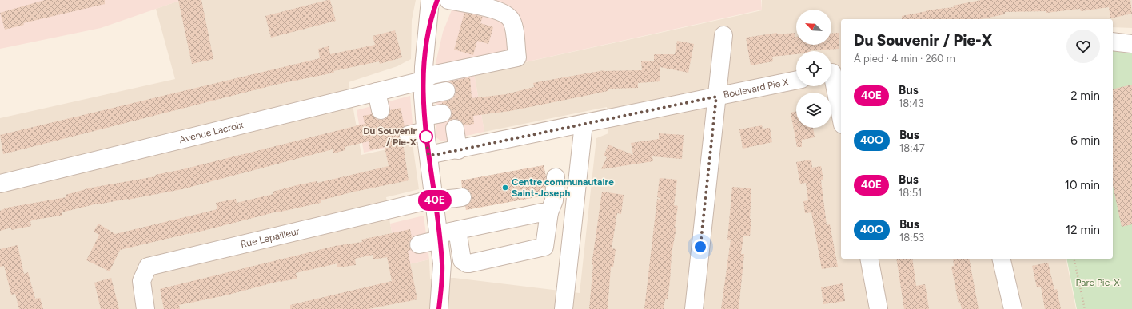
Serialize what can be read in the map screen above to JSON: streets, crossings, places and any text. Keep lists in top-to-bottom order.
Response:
{
  "streets": {
    "street": ["Boulevard Pie X", "Avenue Lacroix", "Rue Lepailleur"]
  },
  "parks": ["Parc Pie-X"],
  "places": ["Du Souvenir / Pie-X", "Centre communautaire Saint-Joseph"],
  "lines": ["bus line 40E"],
  "north": "top left",
  "page": {
    "on_map": "40E",
    "heading": ["Du Souvenir / Pie-X", "À pied · 4 min · 260 m"],
    "list": [
      {
        "mark": "40E",
        "name": "Bus",
        "note": "18:43",
        "value": "2 min"
      },
      {
        "mark": "40O",
        "name": "Bus",
        "note": "18:47",
        "value": "6 min"
      },
      {
        "mark": "40E",
        "name": "Bus",
        "note": "18:51",
        "value": "10 min"
      },
      {
        "mark": "40O",
        "name": "Bus",
        "note": "18:53",
        "value": "12 min"
      }
    ]
  }
}
